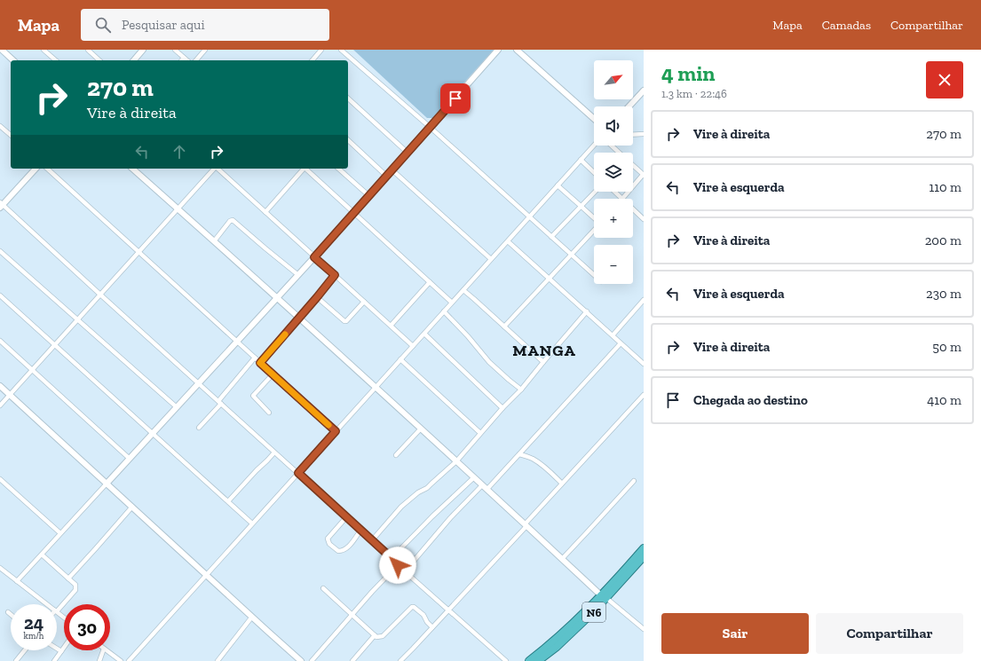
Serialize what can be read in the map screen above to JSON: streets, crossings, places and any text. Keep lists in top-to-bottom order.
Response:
{
  "streets": {
    "highway": ["N6"]
  },
  "districts": ["MANGA"],
  "north": "top right",
  "page": {
    "header": "Mapa",
    "search": "Pesquisar aqui",
    "nav": ["Mapa", "Camadas", "Compartilhar"],
    "heading": ["4 min", "1.3 km · 22:46"],
    "map_buttons": ["+", "−"],
    "turn": ["270 m", "Vire à direita"],
    "list": [
      {
        "name": "Vire à direita",
        "value": "270 m"
      },
      {
        "name": "Vire à esquerda",
        "value": "110 m"
      },
      {
        "name": "Vire à direita",
        "value": "200 m"
      },
      {
        "name": "Vire à esquerda",
        "value": "230 m"
      },
      {
        "name": "Vire à direita",
        "value": "50 m"
      },
      {
        "name": "Chegada ao destino",
        "value": "410 m"
      }
    ],
    "speed": "24 km/h",
    "limit": "30",
    "buttons": ["Sair", "Compartilhar"]
  }
}
